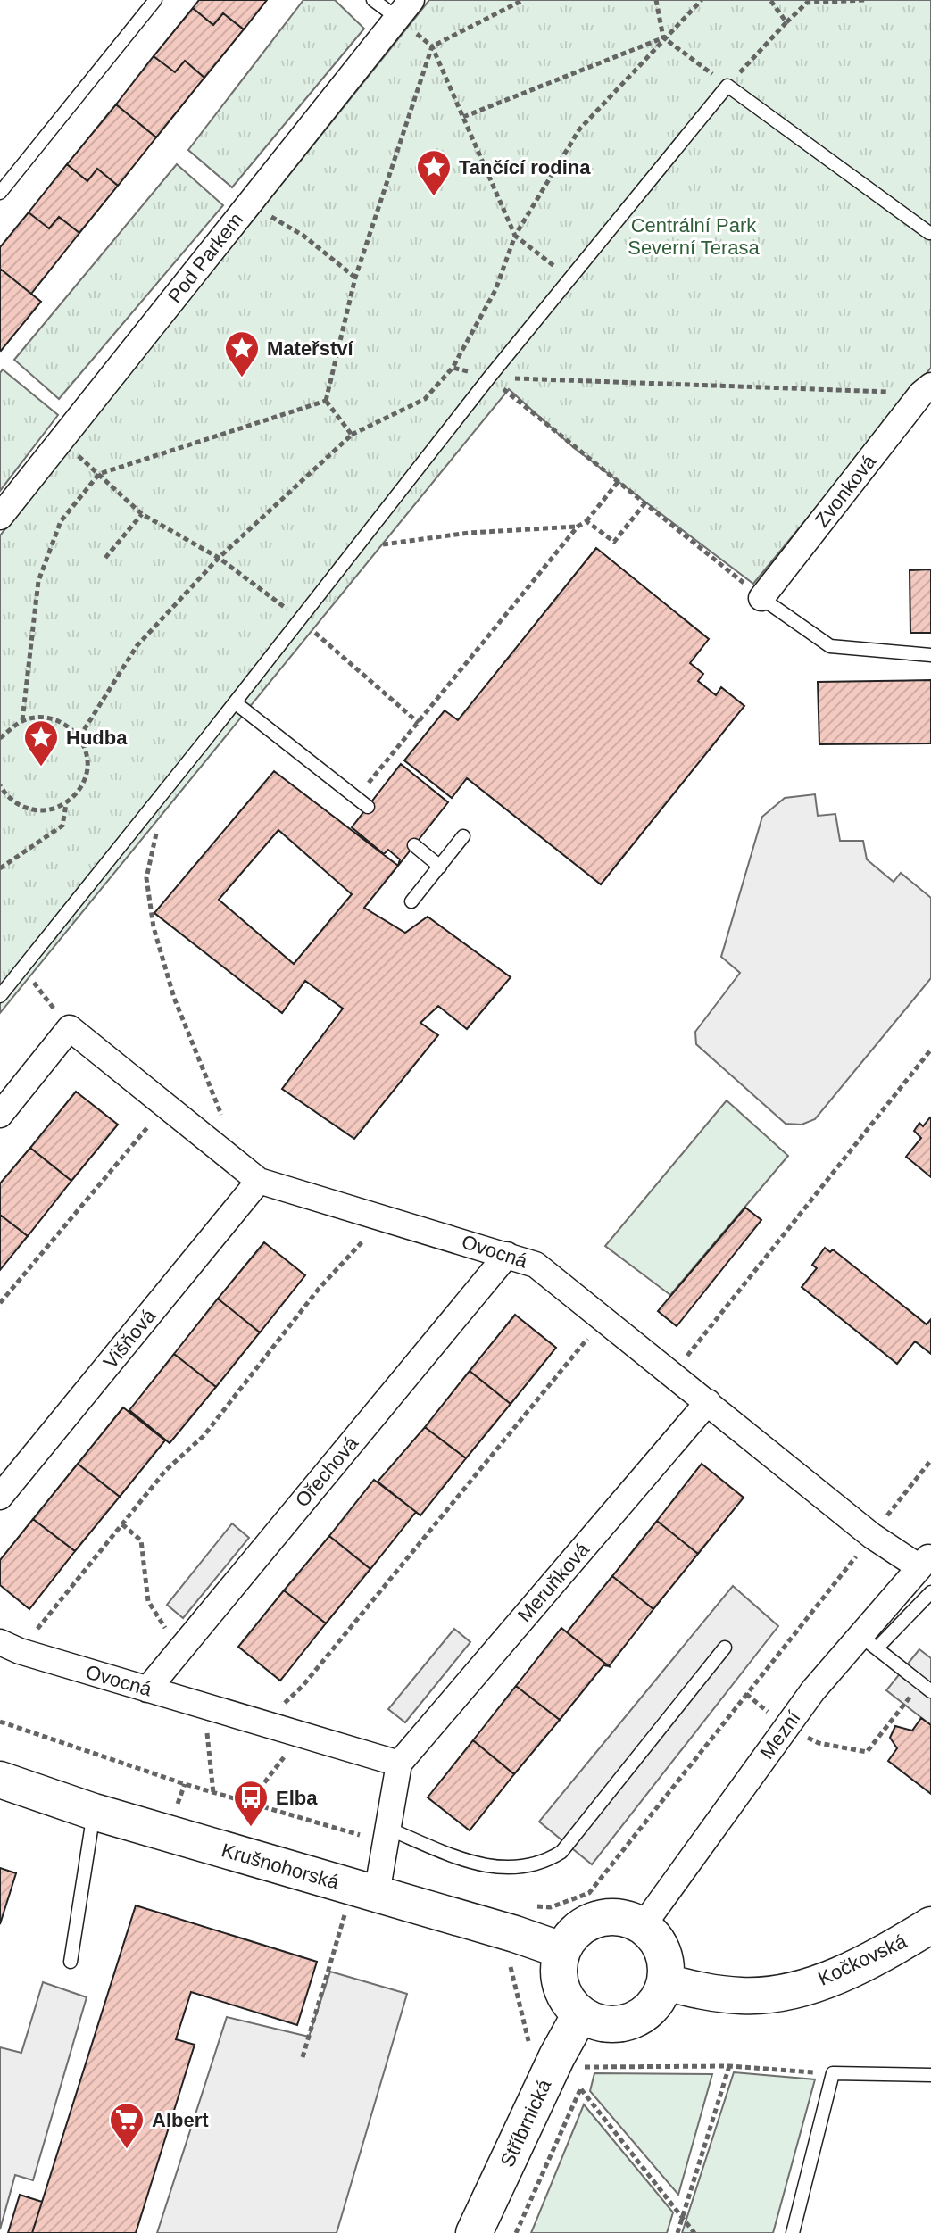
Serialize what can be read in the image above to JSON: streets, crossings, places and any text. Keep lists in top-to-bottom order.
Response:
{
  "streets": {
    "street": [
      "Pod Parkem",
      "Zvonková",
      "Ovocná",
      "Višňová",
      "Ořechová",
      "Meruňková",
      "Mezní",
      "Krušnohorská",
      "Kočkovská",
      "Stříbrnická"
    ]
  },
  "crossings": [
    ["Ovocná", "Višňová"],
    ["Ovocná", "Ořechová"],
    ["Ovocná", "Meruňková"],
    ["Ovocná", "Mezní"],
    ["Mezní", "Krušnohorská"],
    ["Mezní", "Kočkovská"],
    ["Mezní", "Stříbrnická"],
    ["Krušnohorská", "Kočkovská"],
    ["Krušnohorská", "Stříbrnická"],
    ["Kočkovská", "Stříbrnická"]
  ],
  "parks": ["Centrální Park Severní Terasa"],
  "places": {
    "place": ["Tančící rodina", "Mateřství", "Hudba"],
    "bus stop": ["Elba"],
    "supermarket": ["Albert"]
  }
}
